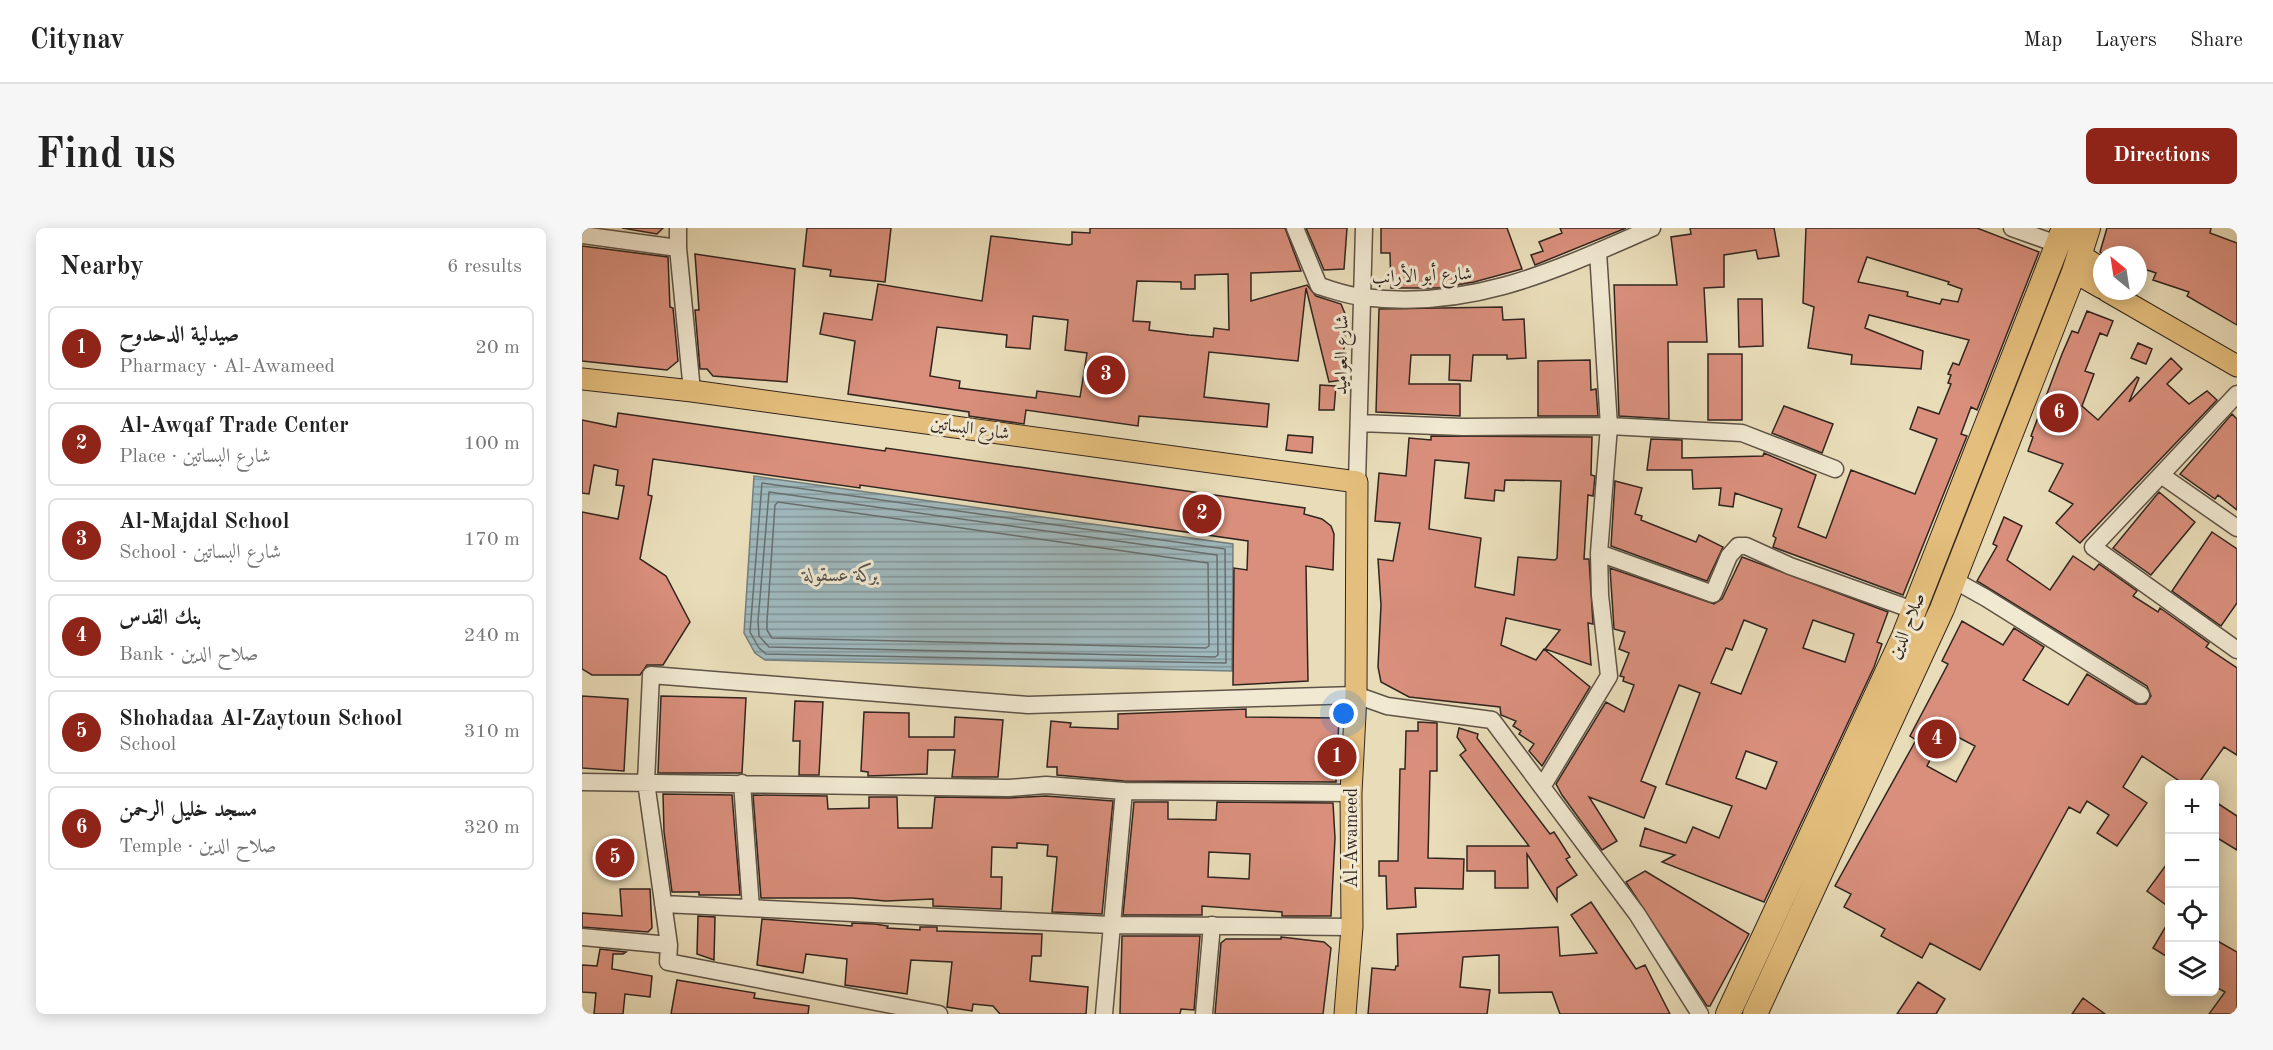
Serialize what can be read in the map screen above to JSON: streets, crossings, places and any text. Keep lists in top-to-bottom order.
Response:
{
  "streets": {
    "highway": ["صلاح الدين"],
    "main road": ["شارع البساتين", "Al-Awameed"],
    "street": ["شارع أبو الأرانب", "شارع العواميد"]
  },
  "crossings": [
    ["شارع أبو الأرانب", "شارع العواميد"],
    ["شارع العواميد", "شارع البساتين"],
    ["شارع العواميد", "Al-Awameed"],
    ["شارع البساتين", "Al-Awameed"]
  ],
  "water": ["بركة عسقولة"],
  "north": "top left",
  "page": {
    "header": "Citynav",
    "nav": ["Map", "Layers", "Share"],
    "buttons": "Directions",
    "title": "Find us",
    "heading": ["Nearby", "6 results"],
    "list": [
      {
        "mark": "1",
        "name": "صيدلية الدحدوح",
        "note": "Pharmacy · Al-Awameed",
        "value": "20 m"
      },
      {
        "mark": "2",
        "name": "Al-Awqaf Trade Center",
        "note": "Place · شارع البساتين",
        "value": "100 m"
      },
      {
        "mark": "3",
        "name": "Al-Majdal School",
        "note": "School · شارع البساتين",
        "value": "170 m"
      },
      {
        "mark": "4",
        "name": "بنك القدس",
        "note": "Bank · صلاح الدين",
        "value": "240 m"
      },
      {
        "mark": "5",
        "name": "Shohadaa Al-Zaytoun School",
        "note": "School",
        "value": "310 m"
      },
      {
        "mark": "6",
        "name": "مسجد خليل الرحمن",
        "note": "Temple · صلاح الدين",
        "value": "320 m"
      }
    ],
    "pins": [
      "3",
      "6",
      "2",
      "4",
      "1",
      "5"
    ],
    "map_buttons": ["+", "−"]
  }
}
